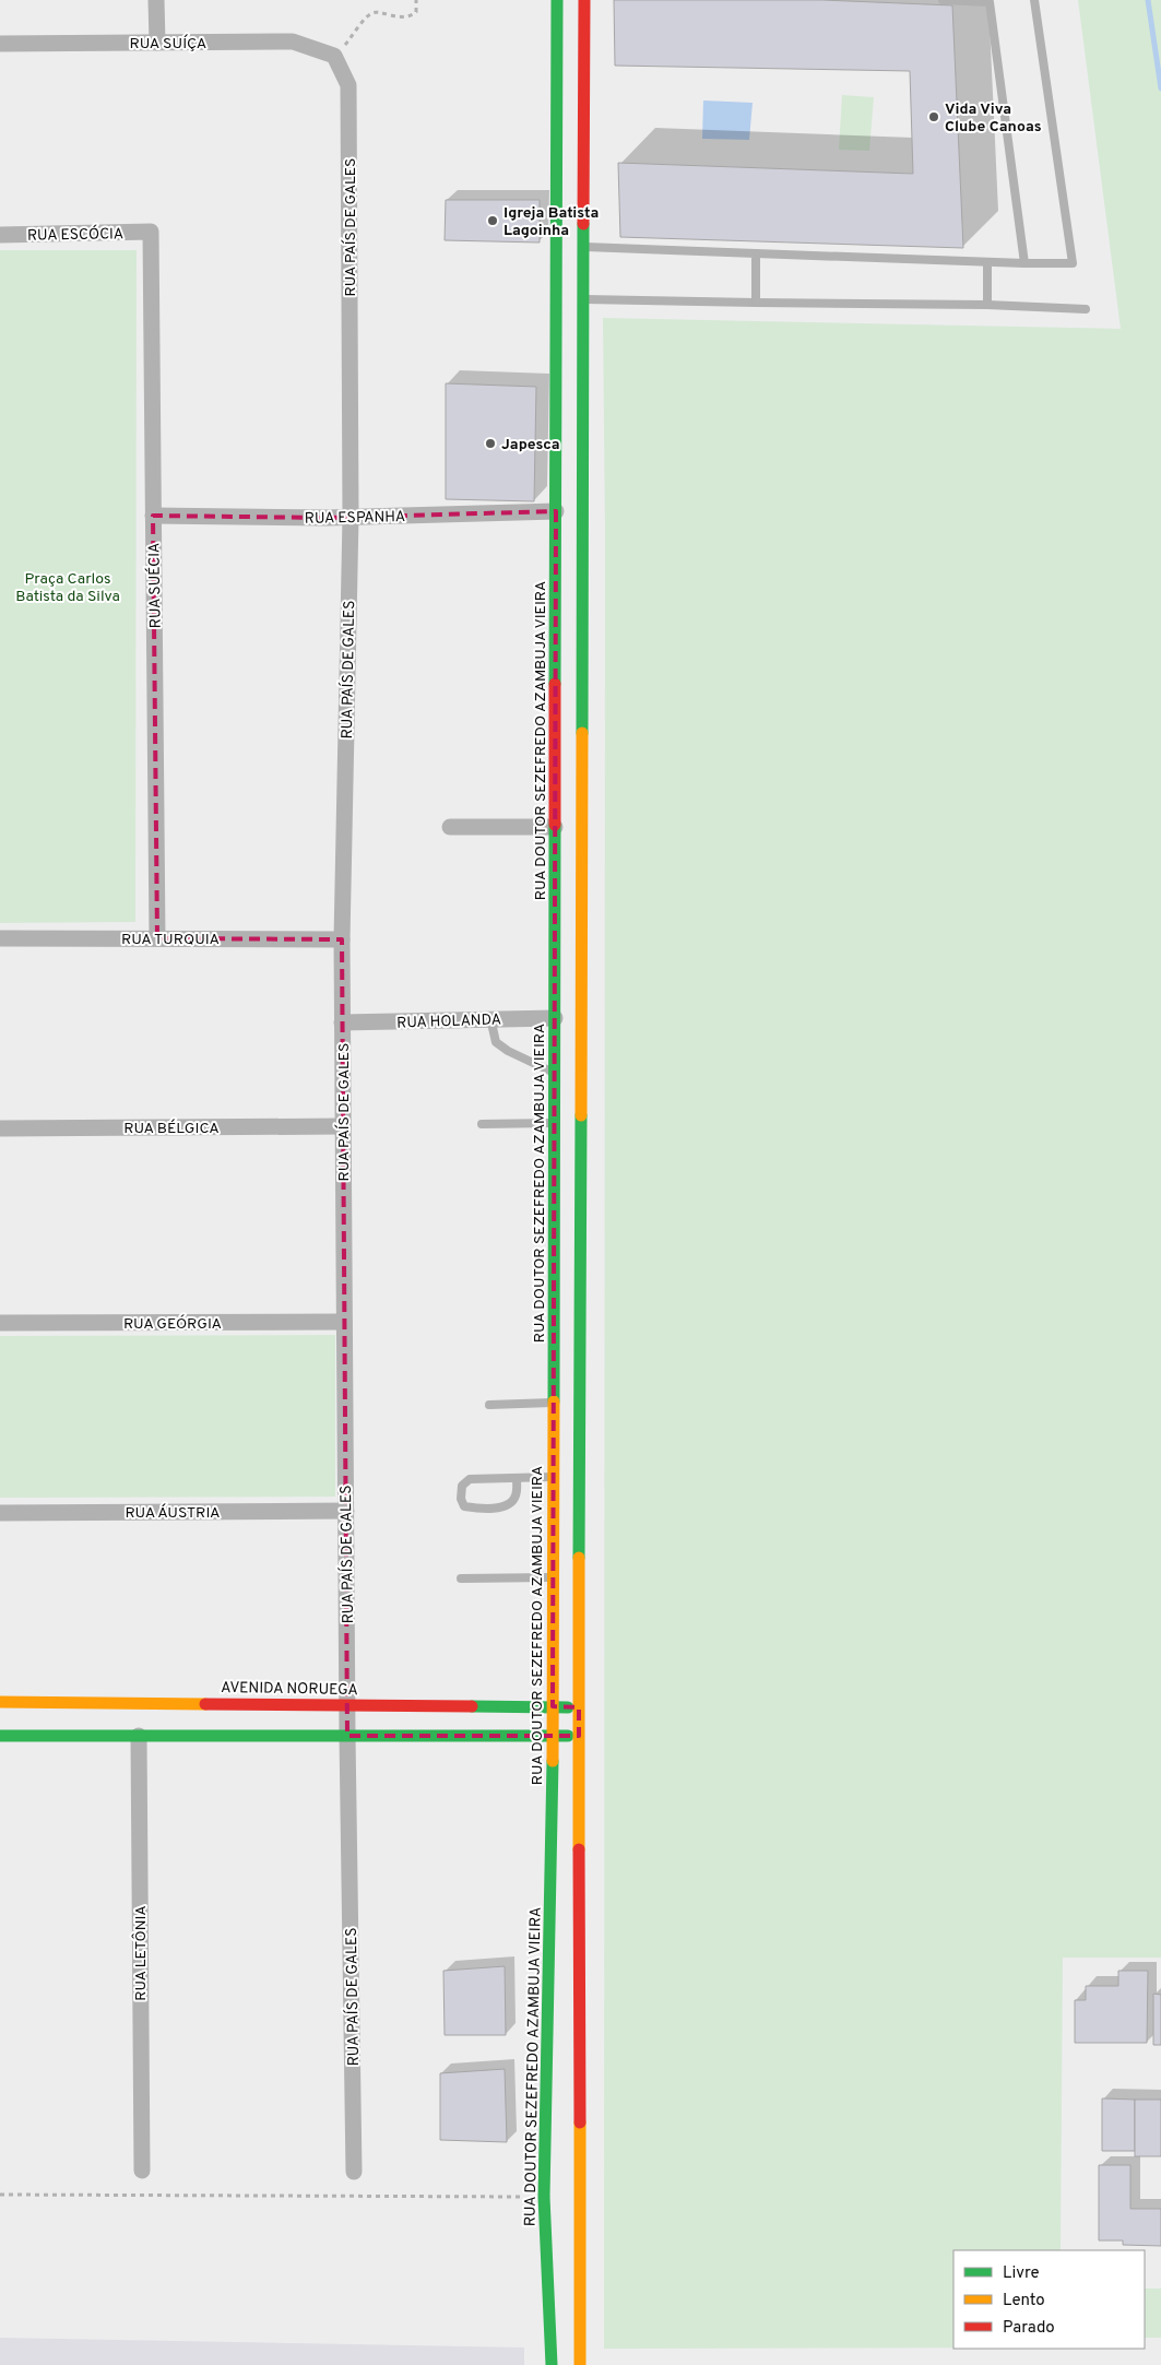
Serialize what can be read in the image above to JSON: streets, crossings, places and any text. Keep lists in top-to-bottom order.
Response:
{
  "streets": {
    "main road": ["RUA DOUTOR SEZEFREDO AZAMBUJA VIEIRA", "AVENIDA NORUEGA"],
    "street": [
      "RUA SUÍÇA",
      "RUA PAÍS DE GALES",
      "RUA ESCÓCIA",
      "RUA ESPANHA",
      "RUA SUÉCIA",
      "RUA TURQUIA",
      "RUA HOLANDA",
      "RUA BÉLGICA",
      "RUA GEÓRGIA",
      "RUA ÁUSTRIA",
      "RUA LETÔNIA"
    ]
  },
  "crossings": [
    ["RUA SUÍÇA", "RUA PAÍS DE GALES"],
    ["RUA PAÍS DE GALES", "RUA ESPANHA"],
    ["RUA PAÍS DE GALES", "RUA TURQUIA"],
    ["RUA PAÍS DE GALES", "RUA HOLANDA"],
    ["RUA PAÍS DE GALES", "RUA BÉLGICA"],
    ["RUA PAÍS DE GALES", "RUA GEÓRGIA"],
    ["RUA PAÍS DE GALES", "RUA ÁUSTRIA"],
    ["RUA PAÍS DE GALES", "AVENIDA NORUEGA"],
    ["RUA ESCÓCIA", "RUA SUÉCIA"],
    ["RUA ESPANHA", "RUA SUÉCIA"],
    ["RUA ESPANHA", "RUA DOUTOR SEZEFREDO AZAMBUJA VIEIRA"],
    ["RUA SUÉCIA", "RUA TURQUIA"],
    ["RUA DOUTOR SEZEFREDO AZAMBUJA VIEIRA", "RUA HOLANDA"],
    ["RUA DOUTOR SEZEFREDO AZAMBUJA VIEIRA", "AVENIDA NORUEGA"]
  ],
  "parks": ["Praça Carlos Batista da Silva"],
  "places": ["Vida Viva Clube Canoas", "Igreja Batista Lagoinha", "Japesca"],
  "legend": ["Livre", "Lento", "Parado"]
}
